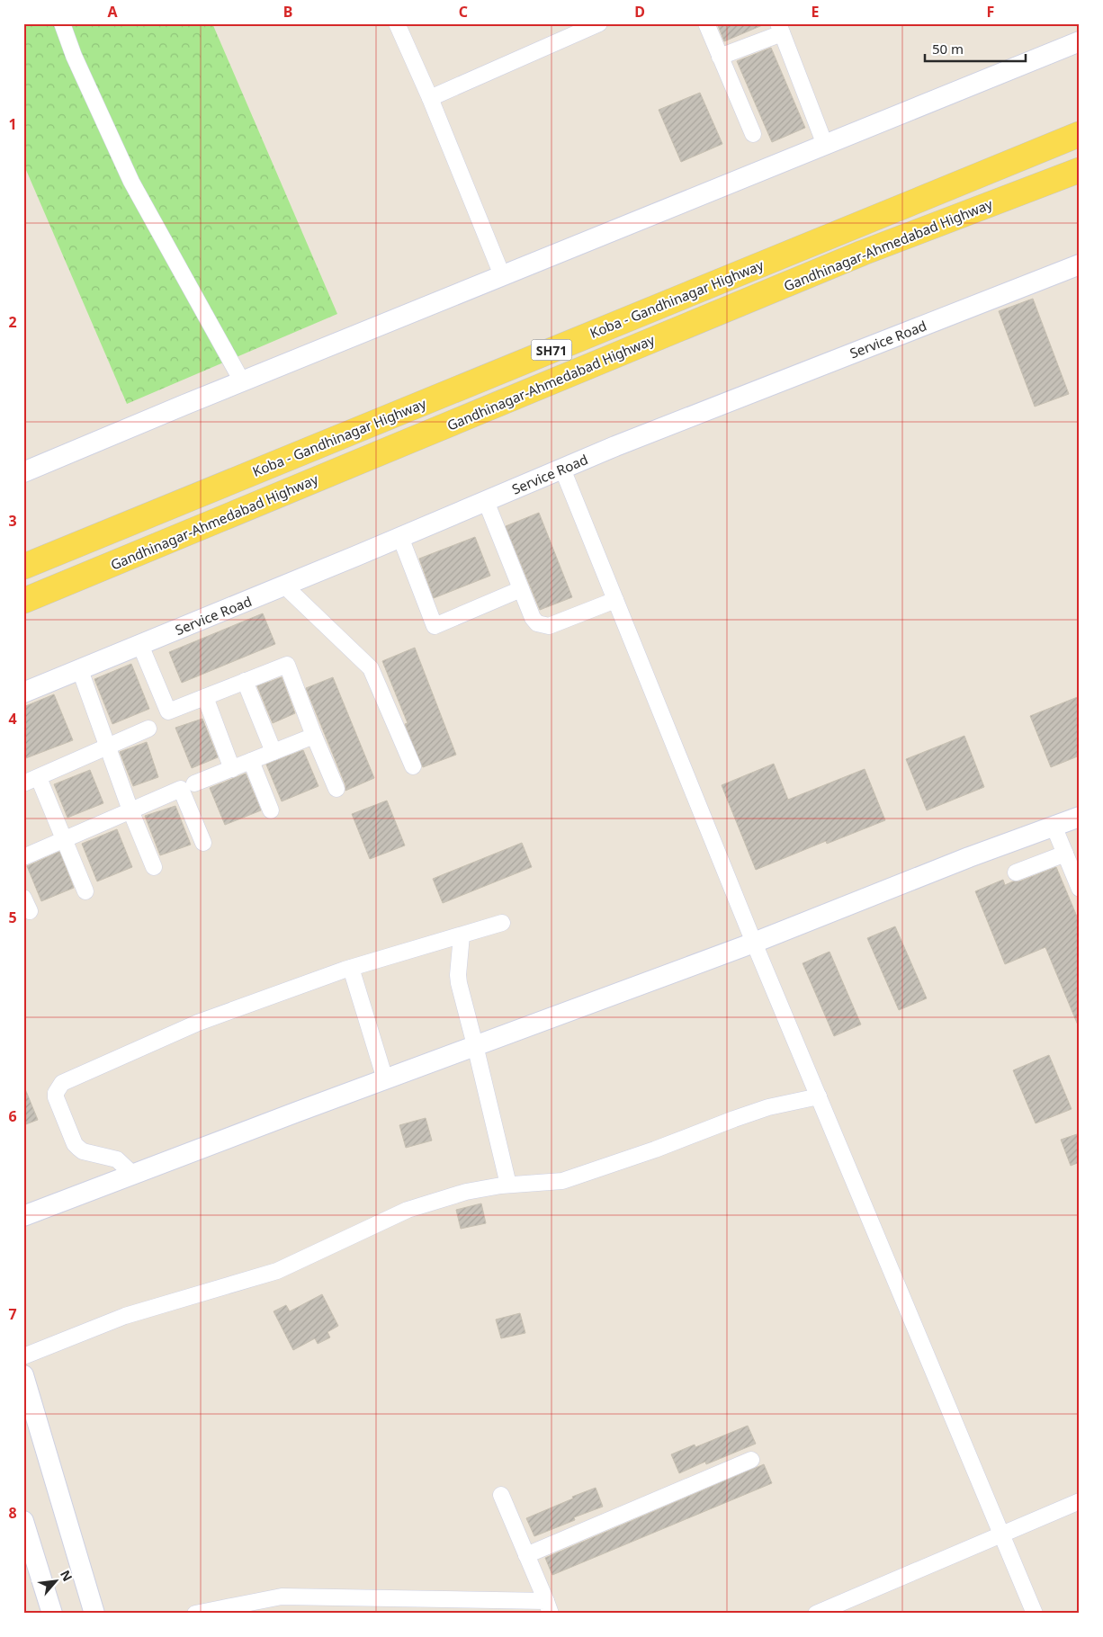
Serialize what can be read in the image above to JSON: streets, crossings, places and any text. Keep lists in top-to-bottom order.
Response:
{
  "streets": {
    "main road": ["Gandhinagar-Ahmedabad Highway", "Koba - Gandhinagar Highway", "SH71"],
    "street": ["Service Road"]
  },
  "scale_bar": "50 m",
  "north": "top right",
  "grid": {
    "columns": [
      "A",
      "B",
      "C",
      "D",
      "E",
      "F"
    ],
    "rows": [
      "1",
      "2",
      "3",
      "4",
      "5",
      "6",
      "7",
      "8"
    ]
  }
}
